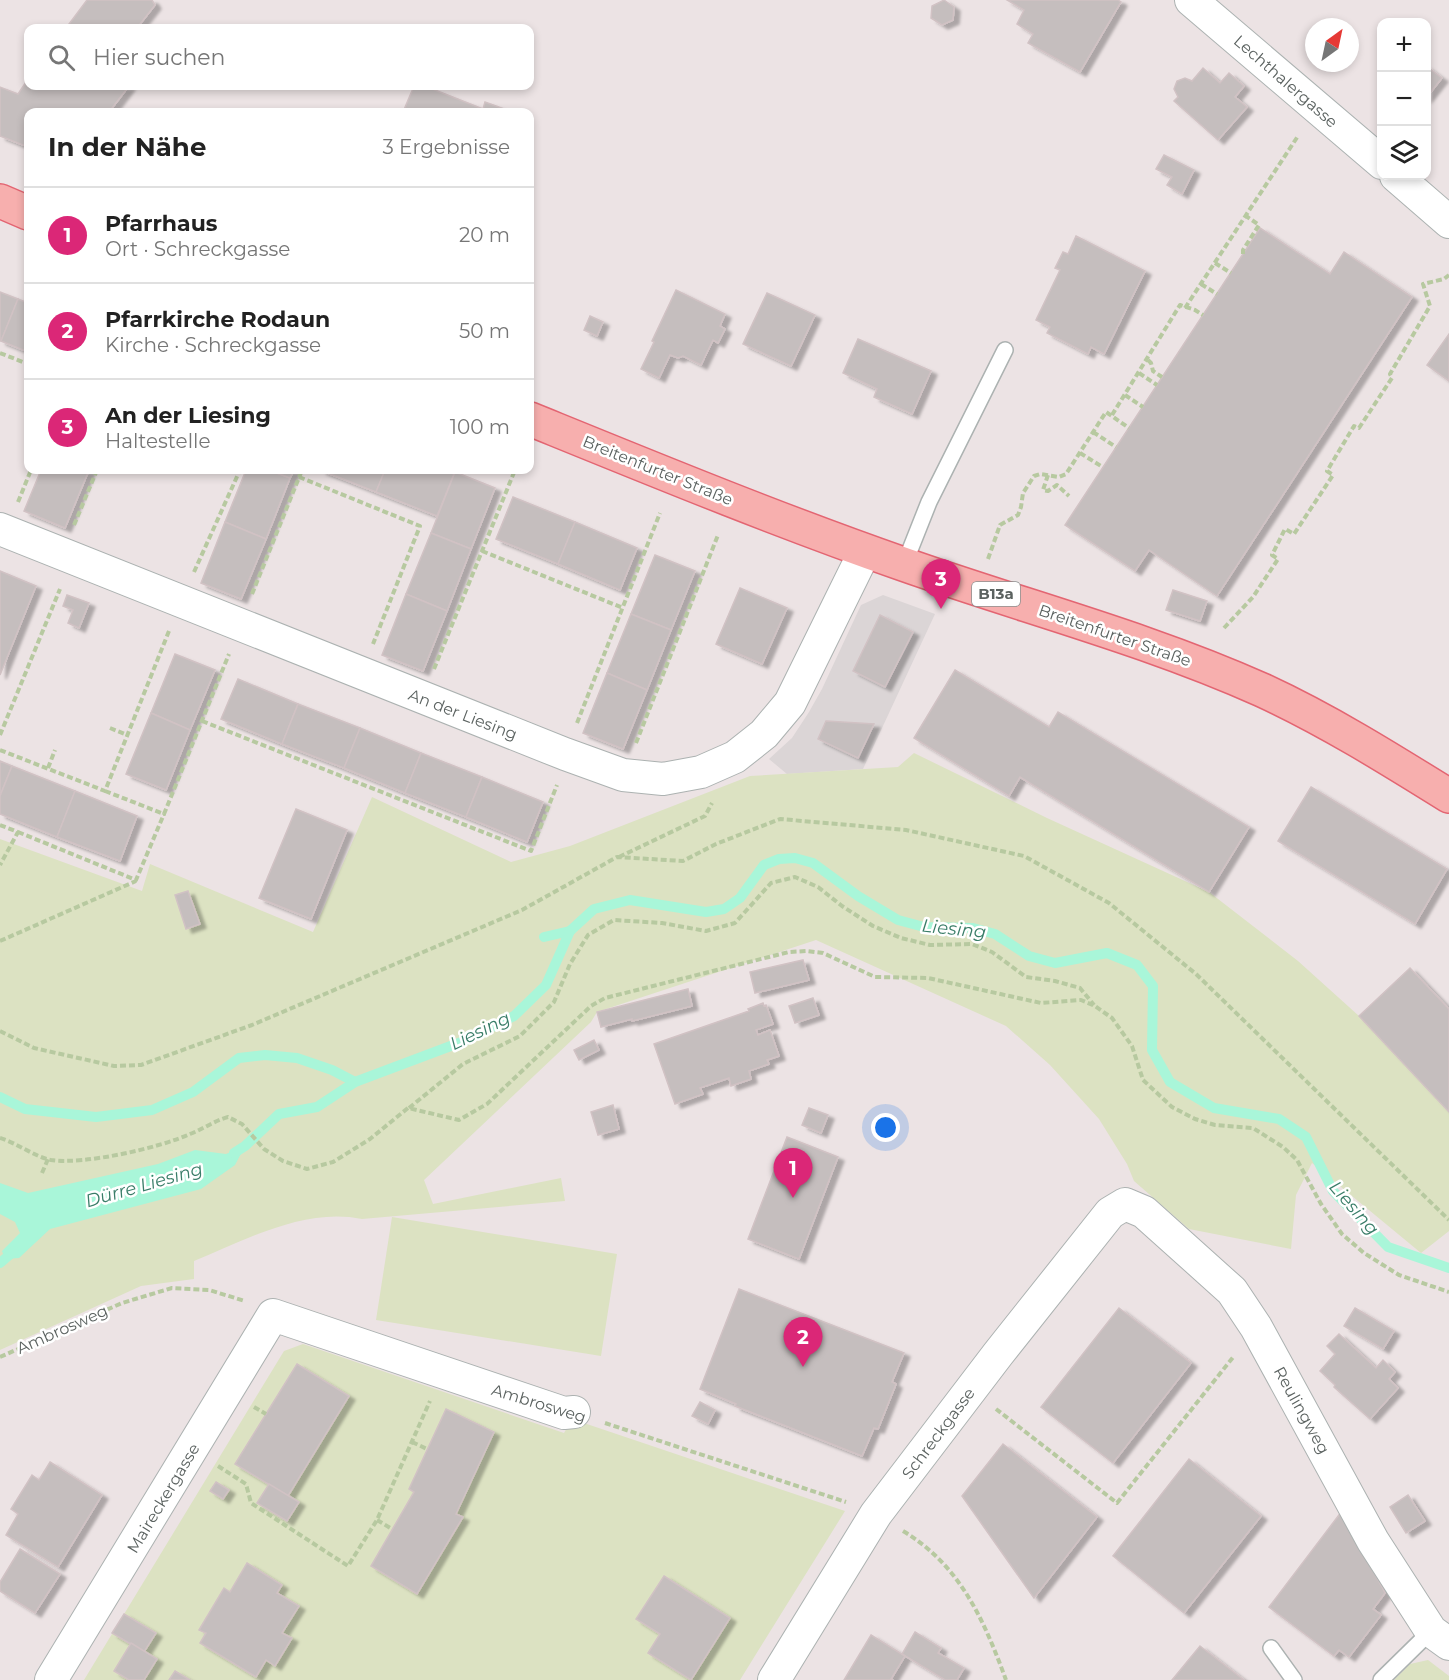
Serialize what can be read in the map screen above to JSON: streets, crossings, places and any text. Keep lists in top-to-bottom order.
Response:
{
  "streets": {
    "main road": ["Breitenfurter Straße", "B13a"],
    "street": [
      "Lechthalergasse",
      "An der Liesing",
      "Ambrosweg",
      "Reulingweg",
      "Schreckgasse",
      "Maireckergasse"
    ]
  },
  "crossings": [
    ["Breitenfurter Straße", "An der Liesing"],
    ["Ambrosweg", "Schreckgasse"],
    ["Ambrosweg", "Maireckergasse"],
    ["Reulingweg", "Schreckgasse"]
  ],
  "water": ["Liesing", "Dürre Liesing"],
  "north": "top right",
  "page": {
    "map_buttons": ["+", "−"],
    "search": "Hier suchen",
    "heading": ["In der Nähe", "3 Ergebnisse"],
    "list": [
      {
        "mark": "1",
        "name": "Pfarrhaus",
        "note": "Ort · Schreckgasse",
        "value": "20 m"
      },
      {
        "mark": "2",
        "name": "Pfarrkirche Rodaun",
        "note": "Kirche · Schreckgasse",
        "value": "50 m"
      },
      {
        "mark": "3",
        "name": "An der Liesing",
        "note": "Haltestelle",
        "value": "100 m"
      }
    ],
    "pins": ["3", "1", "2"]
  }
}
